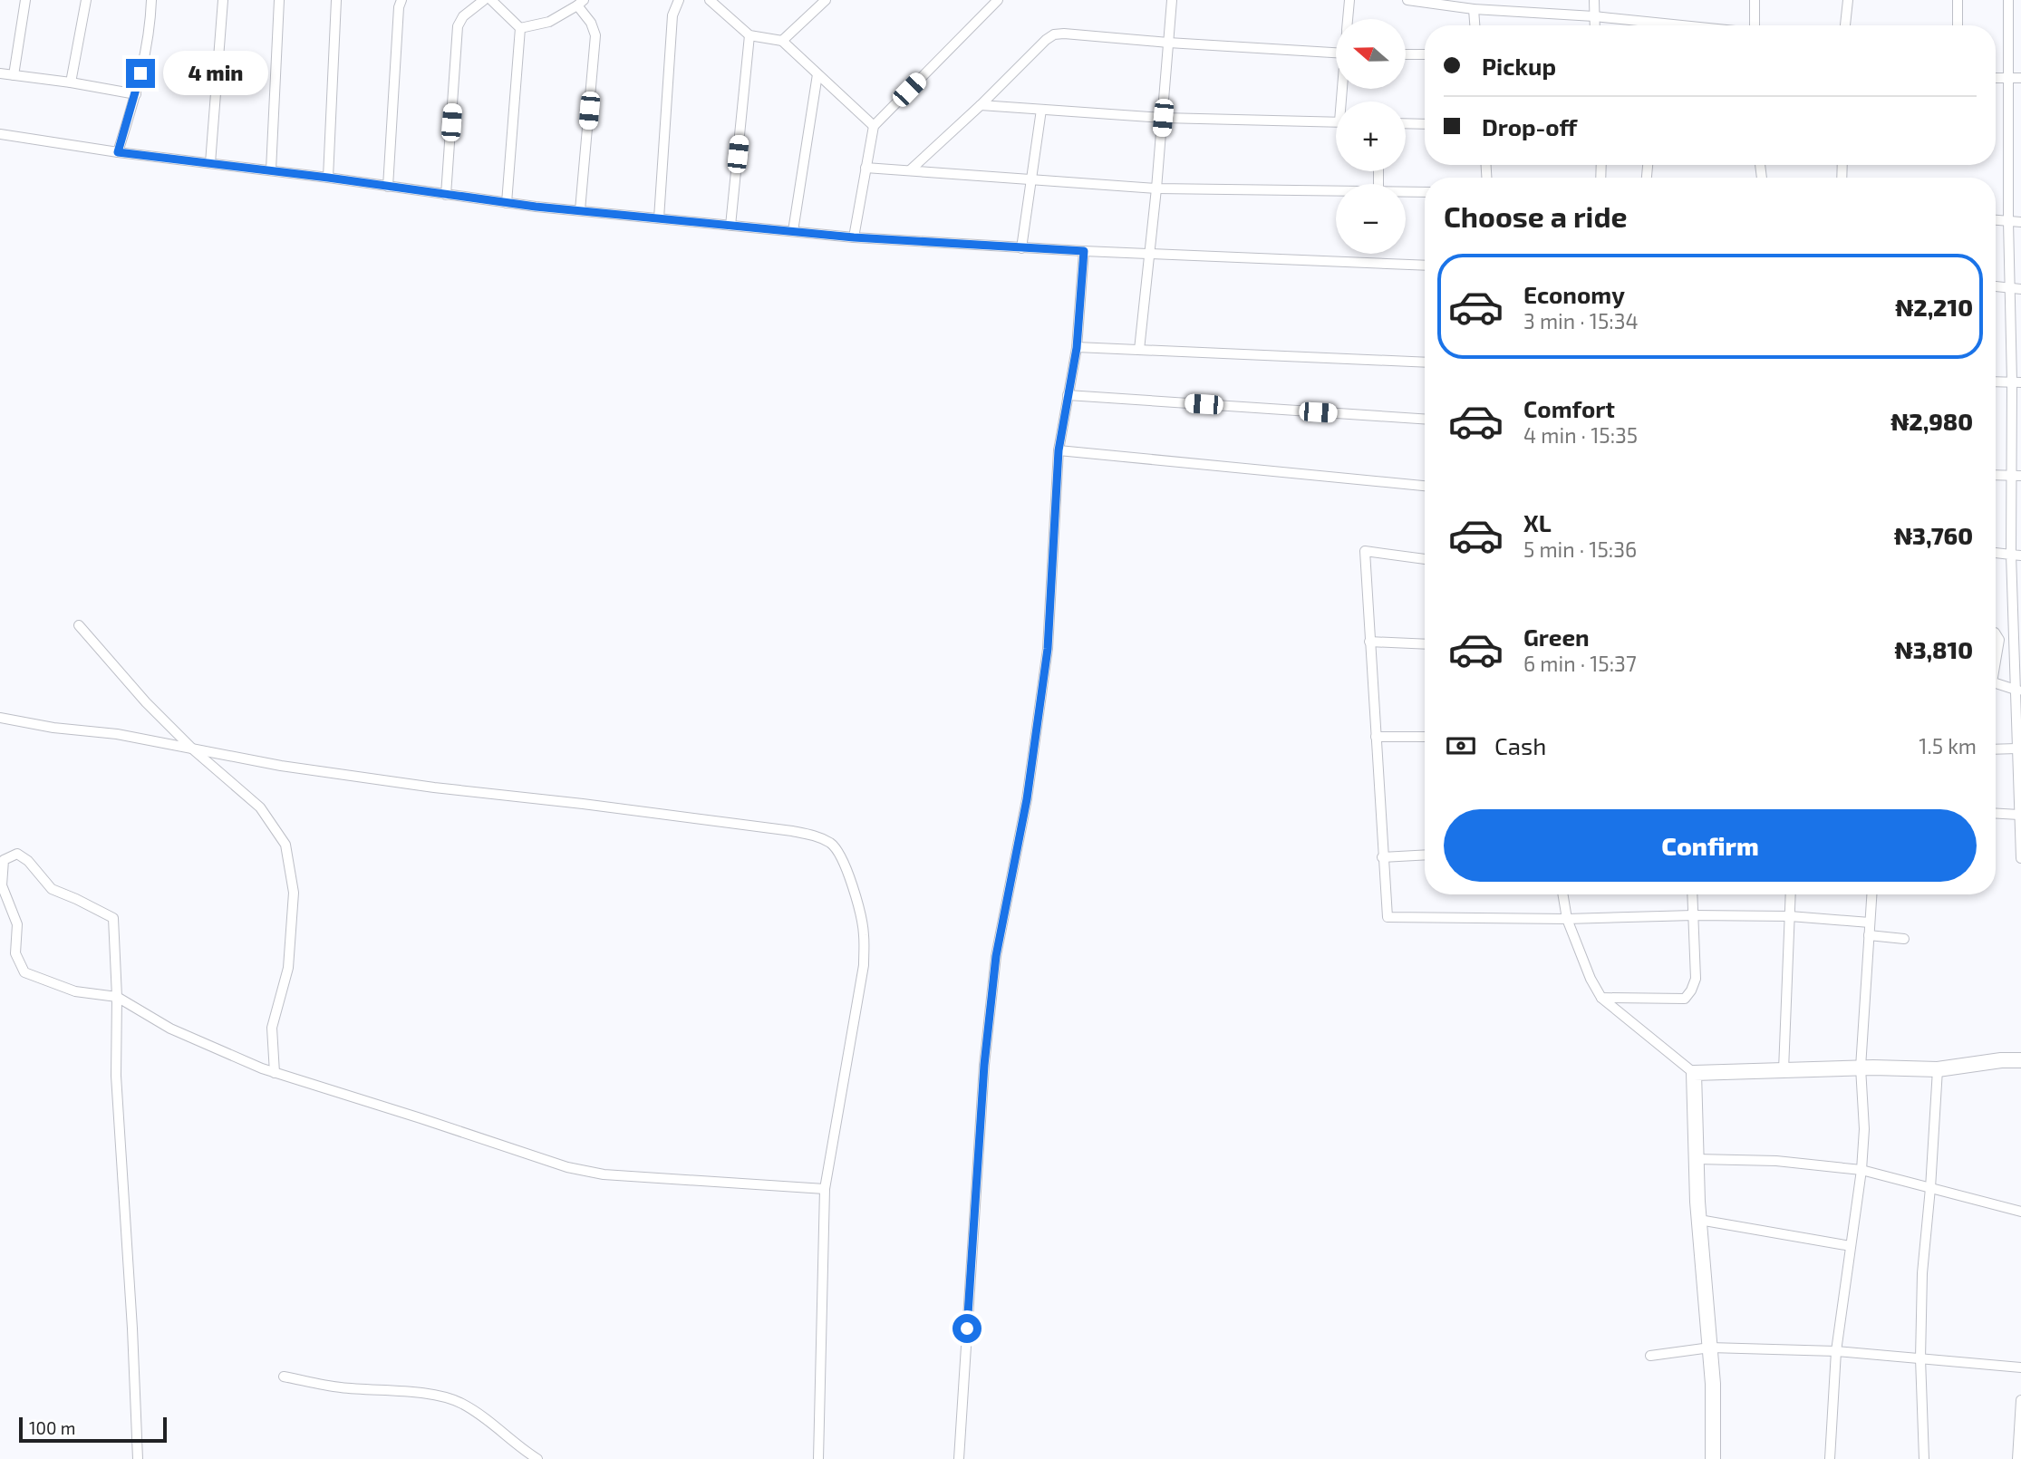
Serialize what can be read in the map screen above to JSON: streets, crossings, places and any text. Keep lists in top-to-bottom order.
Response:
{
  "scale_bar": "100 m",
  "north": "left",
  "page": {
    "map_buttons": ["+", "−"],
    "banner": ["Pickup", "Drop-off"],
    "bubble": "4 min",
    "heading": "Choose a ride",
    "list": [
      {
        "name": "Economy",
        "note": "3 min · 15:34",
        "value": "₦2,210"
      },
      {
        "name": "Comfort",
        "note": "4 min · 15:35",
        "value": "₦2,980"
      },
      {
        "name": "XL",
        "note": "5 min · 15:36",
        "value": "₦3,760"
      },
      {
        "name": "Green",
        "note": "6 min · 15:37",
        "value": "₦3,810"
      }
    ],
    "pay": ["Cash", "1.5 km"],
    "buttons": "Confirm",
    "scale": "100 m"
  }
}
